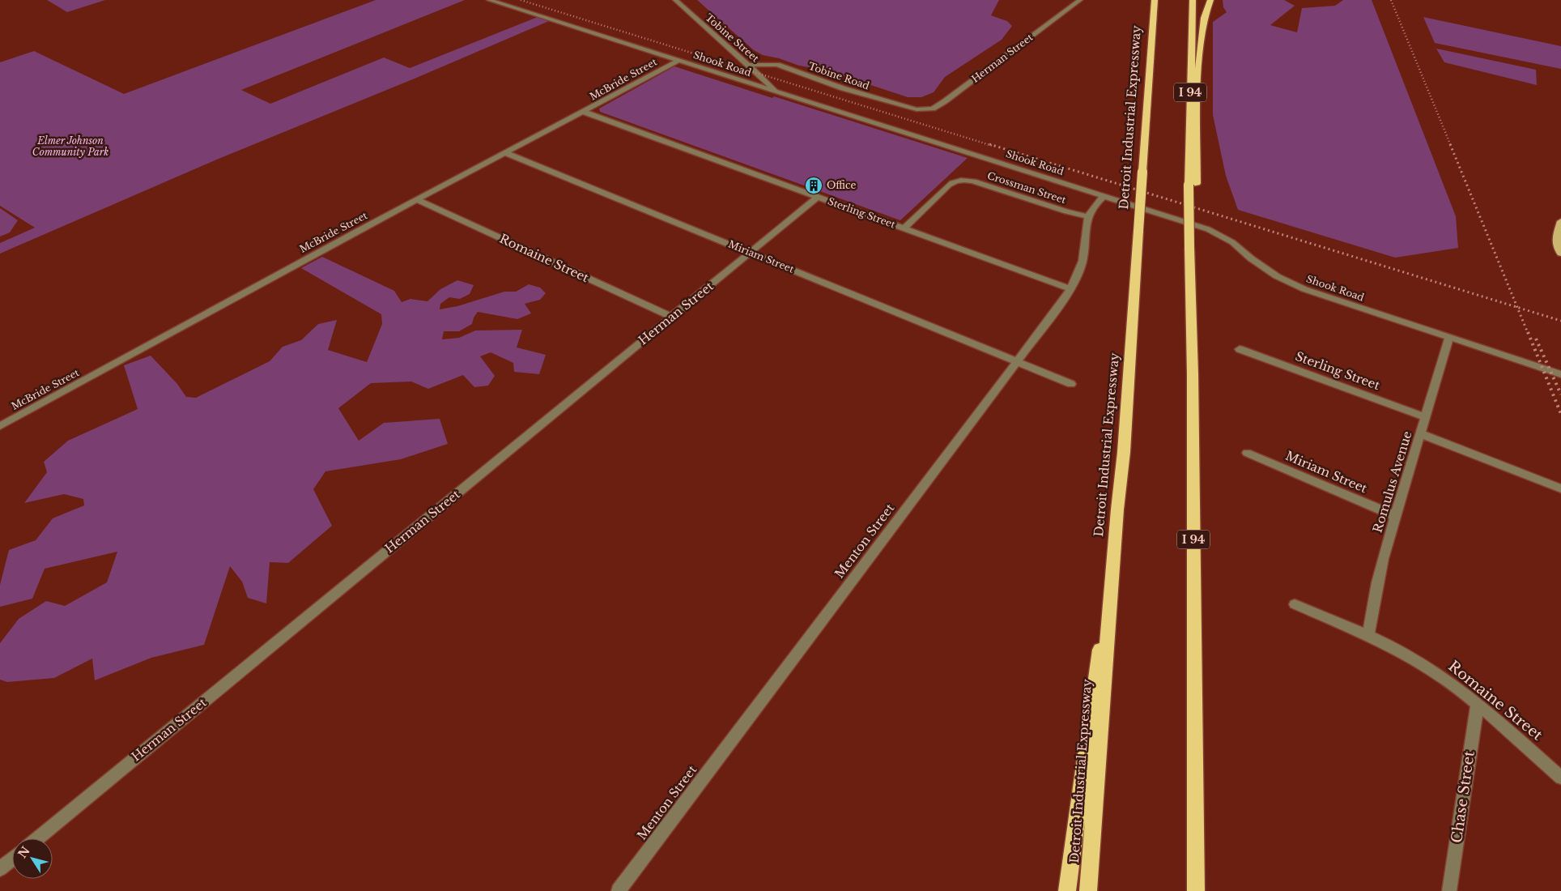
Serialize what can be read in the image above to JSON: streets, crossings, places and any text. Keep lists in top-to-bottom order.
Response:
{
  "streets": {
    "highway": ["I 94", "Detroit Industrial Expressway"],
    "street": [
      "Tobine Street",
      "Herman Street",
      "Shook Road",
      "Tobine Road",
      "McBride Street",
      "Crossman Street",
      "Sterling Street",
      "Miriam Street",
      "Romaine Street",
      "Romulus Avenue",
      "Menton Street",
      "Chase Street"
    ]
  },
  "crossings": [
    ["Tobine Street", "Shook Road"],
    ["Tobine Street", "Tobine Road"],
    ["Herman Street", "Tobine Road"],
    ["Herman Street", "Sterling Street"],
    ["Herman Street", "Miriam Street"],
    ["Herman Street", "Romaine Street"],
    ["Shook Road", "McBride Street"],
    ["Shook Road", "Romulus Avenue"],
    ["Shook Road", "Menton Street"],
    ["McBride Street", "Sterling Street"],
    ["McBride Street", "Miriam Street"],
    ["McBride Street", "Romaine Street"],
    ["Crossman Street", "Sterling Street"],
    ["Crossman Street", "Menton Street"],
    ["Sterling Street", "Romulus Avenue"],
    ["Sterling Street", "Menton Street"],
    ["Miriam Street", "Romulus Avenue"],
    ["Miriam Street", "Menton Street"],
    ["Romaine Street", "Romulus Avenue"],
    ["Romaine Street", "Chase Street"]
  ],
  "parks": ["Elmer Johnson Community Park"],
  "places": {
    "building": ["Office"]
  },
  "north": "top left"
}
